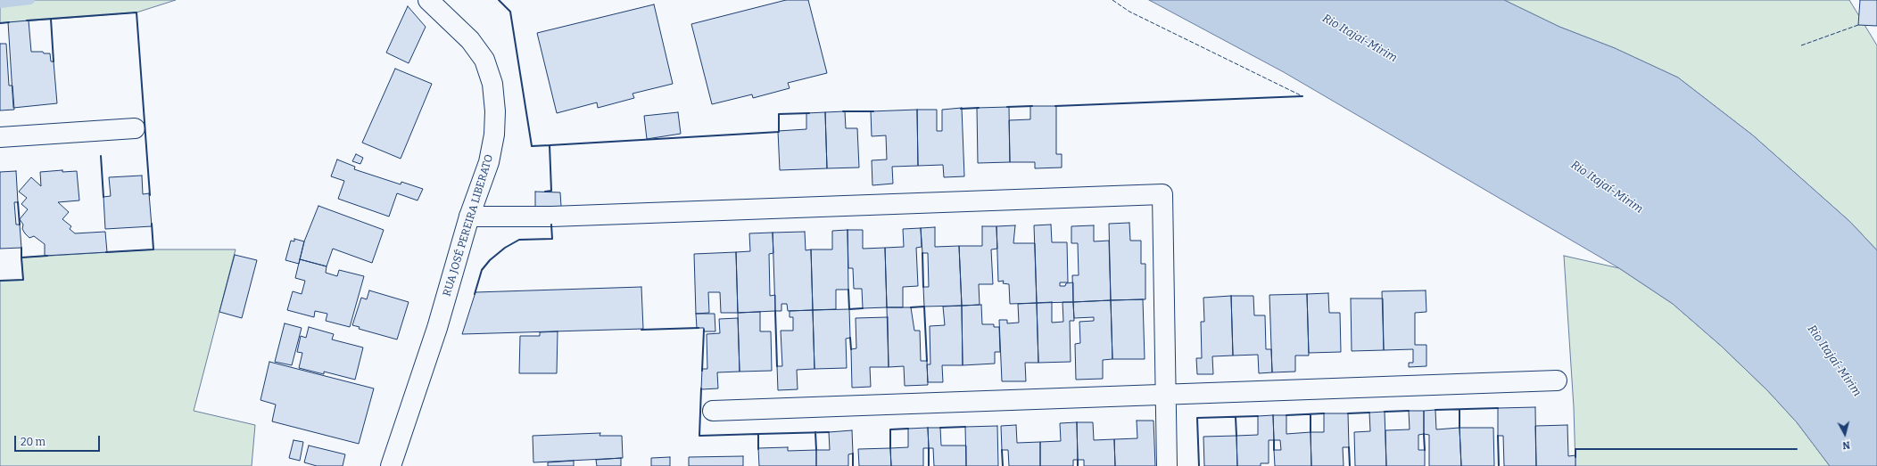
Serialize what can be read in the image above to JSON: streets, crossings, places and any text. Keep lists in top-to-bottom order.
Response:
{
  "streets": {
    "street": ["RUA JOSÉ PEREIRA LIBERATO"]
  },
  "water": ["Rio Itajaí-Mirim"],
  "scale_bar": "20 m",
  "north": "bottom"
}
